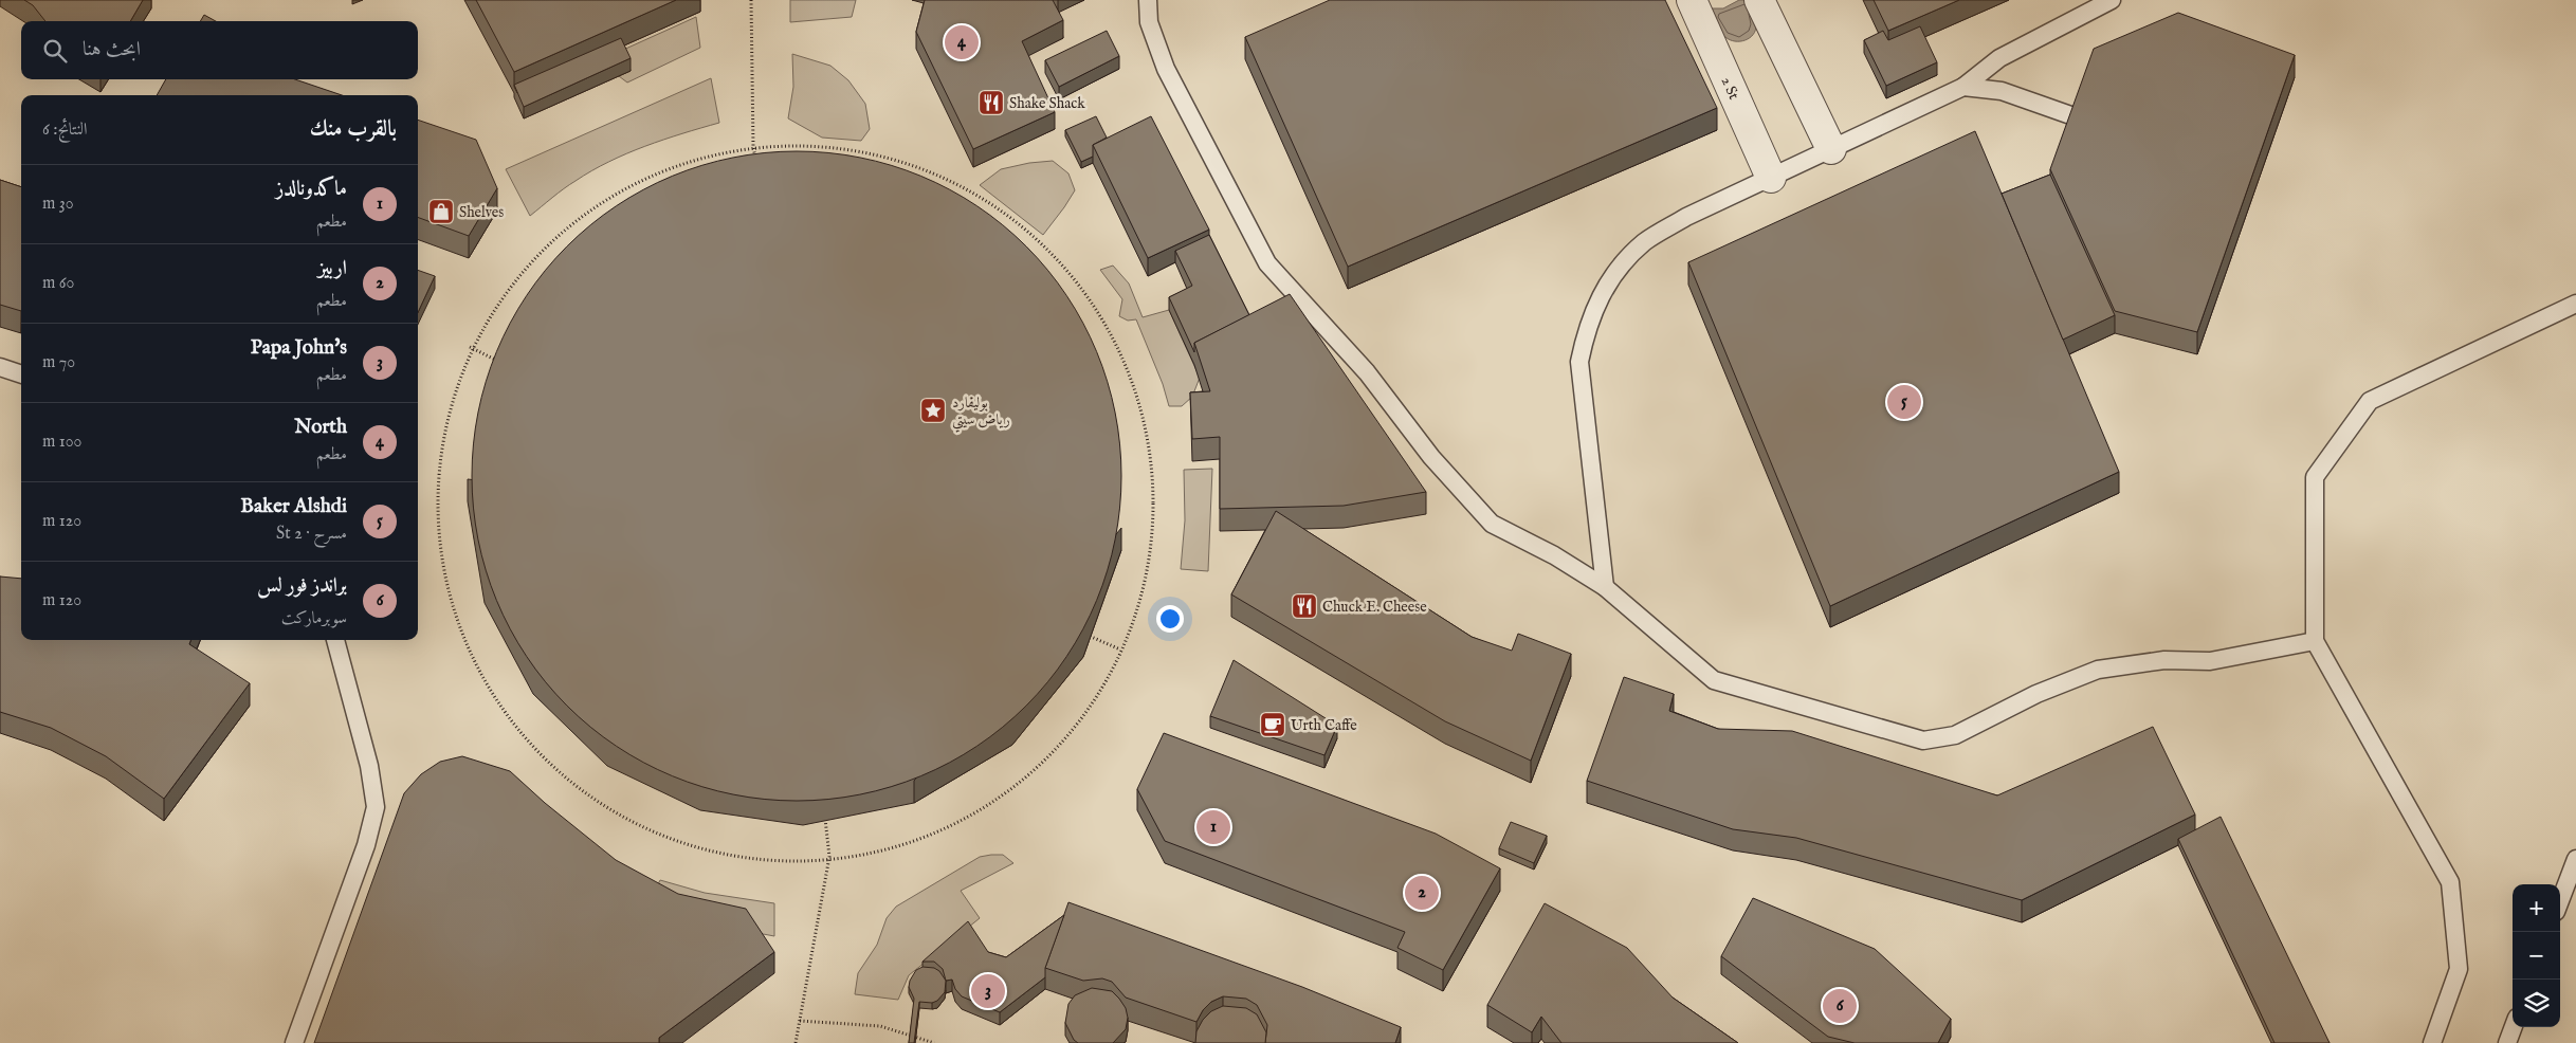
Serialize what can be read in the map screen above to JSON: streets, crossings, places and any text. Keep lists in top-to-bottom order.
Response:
{
  "streets": {
    "street": ["2 St"]
  },
  "places": {
    "restaurant": ["Shake Shack", "Chuck E. Cheese"],
    "shop": ["Shelves"],
    "place": ["بوليفارد رياض سيتي"],
    "cafe": ["Urth Caffe"]
  },
  "page": {
    "search": "ابحث هنا",
    "pins": [
      "4",
      "5",
      "1",
      "2",
      "3",
      "6"
    ],
    "heading": ["بالقرب منك", "النتائج: 6"],
    "list": [
      {
        "mark": "1",
        "name": "ماكدونالدز",
        "note": "مطعم",
        "value": "30 m"
      },
      {
        "mark": "2",
        "name": "اربيز",
        "note": "مطعم",
        "value": "60 m"
      },
      {
        "mark": "3",
        "name": "Papa John's",
        "note": "مطعم",
        "value": "70 m"
      },
      {
        "mark": "4",
        "name": "North",
        "note": "مطعم",
        "value": "100 m"
      },
      {
        "mark": "5",
        "name": "Baker Alshdi",
        "note": "مسرح · 2 St",
        "value": "120 m"
      },
      {
        "mark": "6",
        "name": "براندز فور لس",
        "note": "سوبرماركت",
        "value": "120 m"
      }
    ],
    "map_buttons": ["+", "−"]
  }
}
